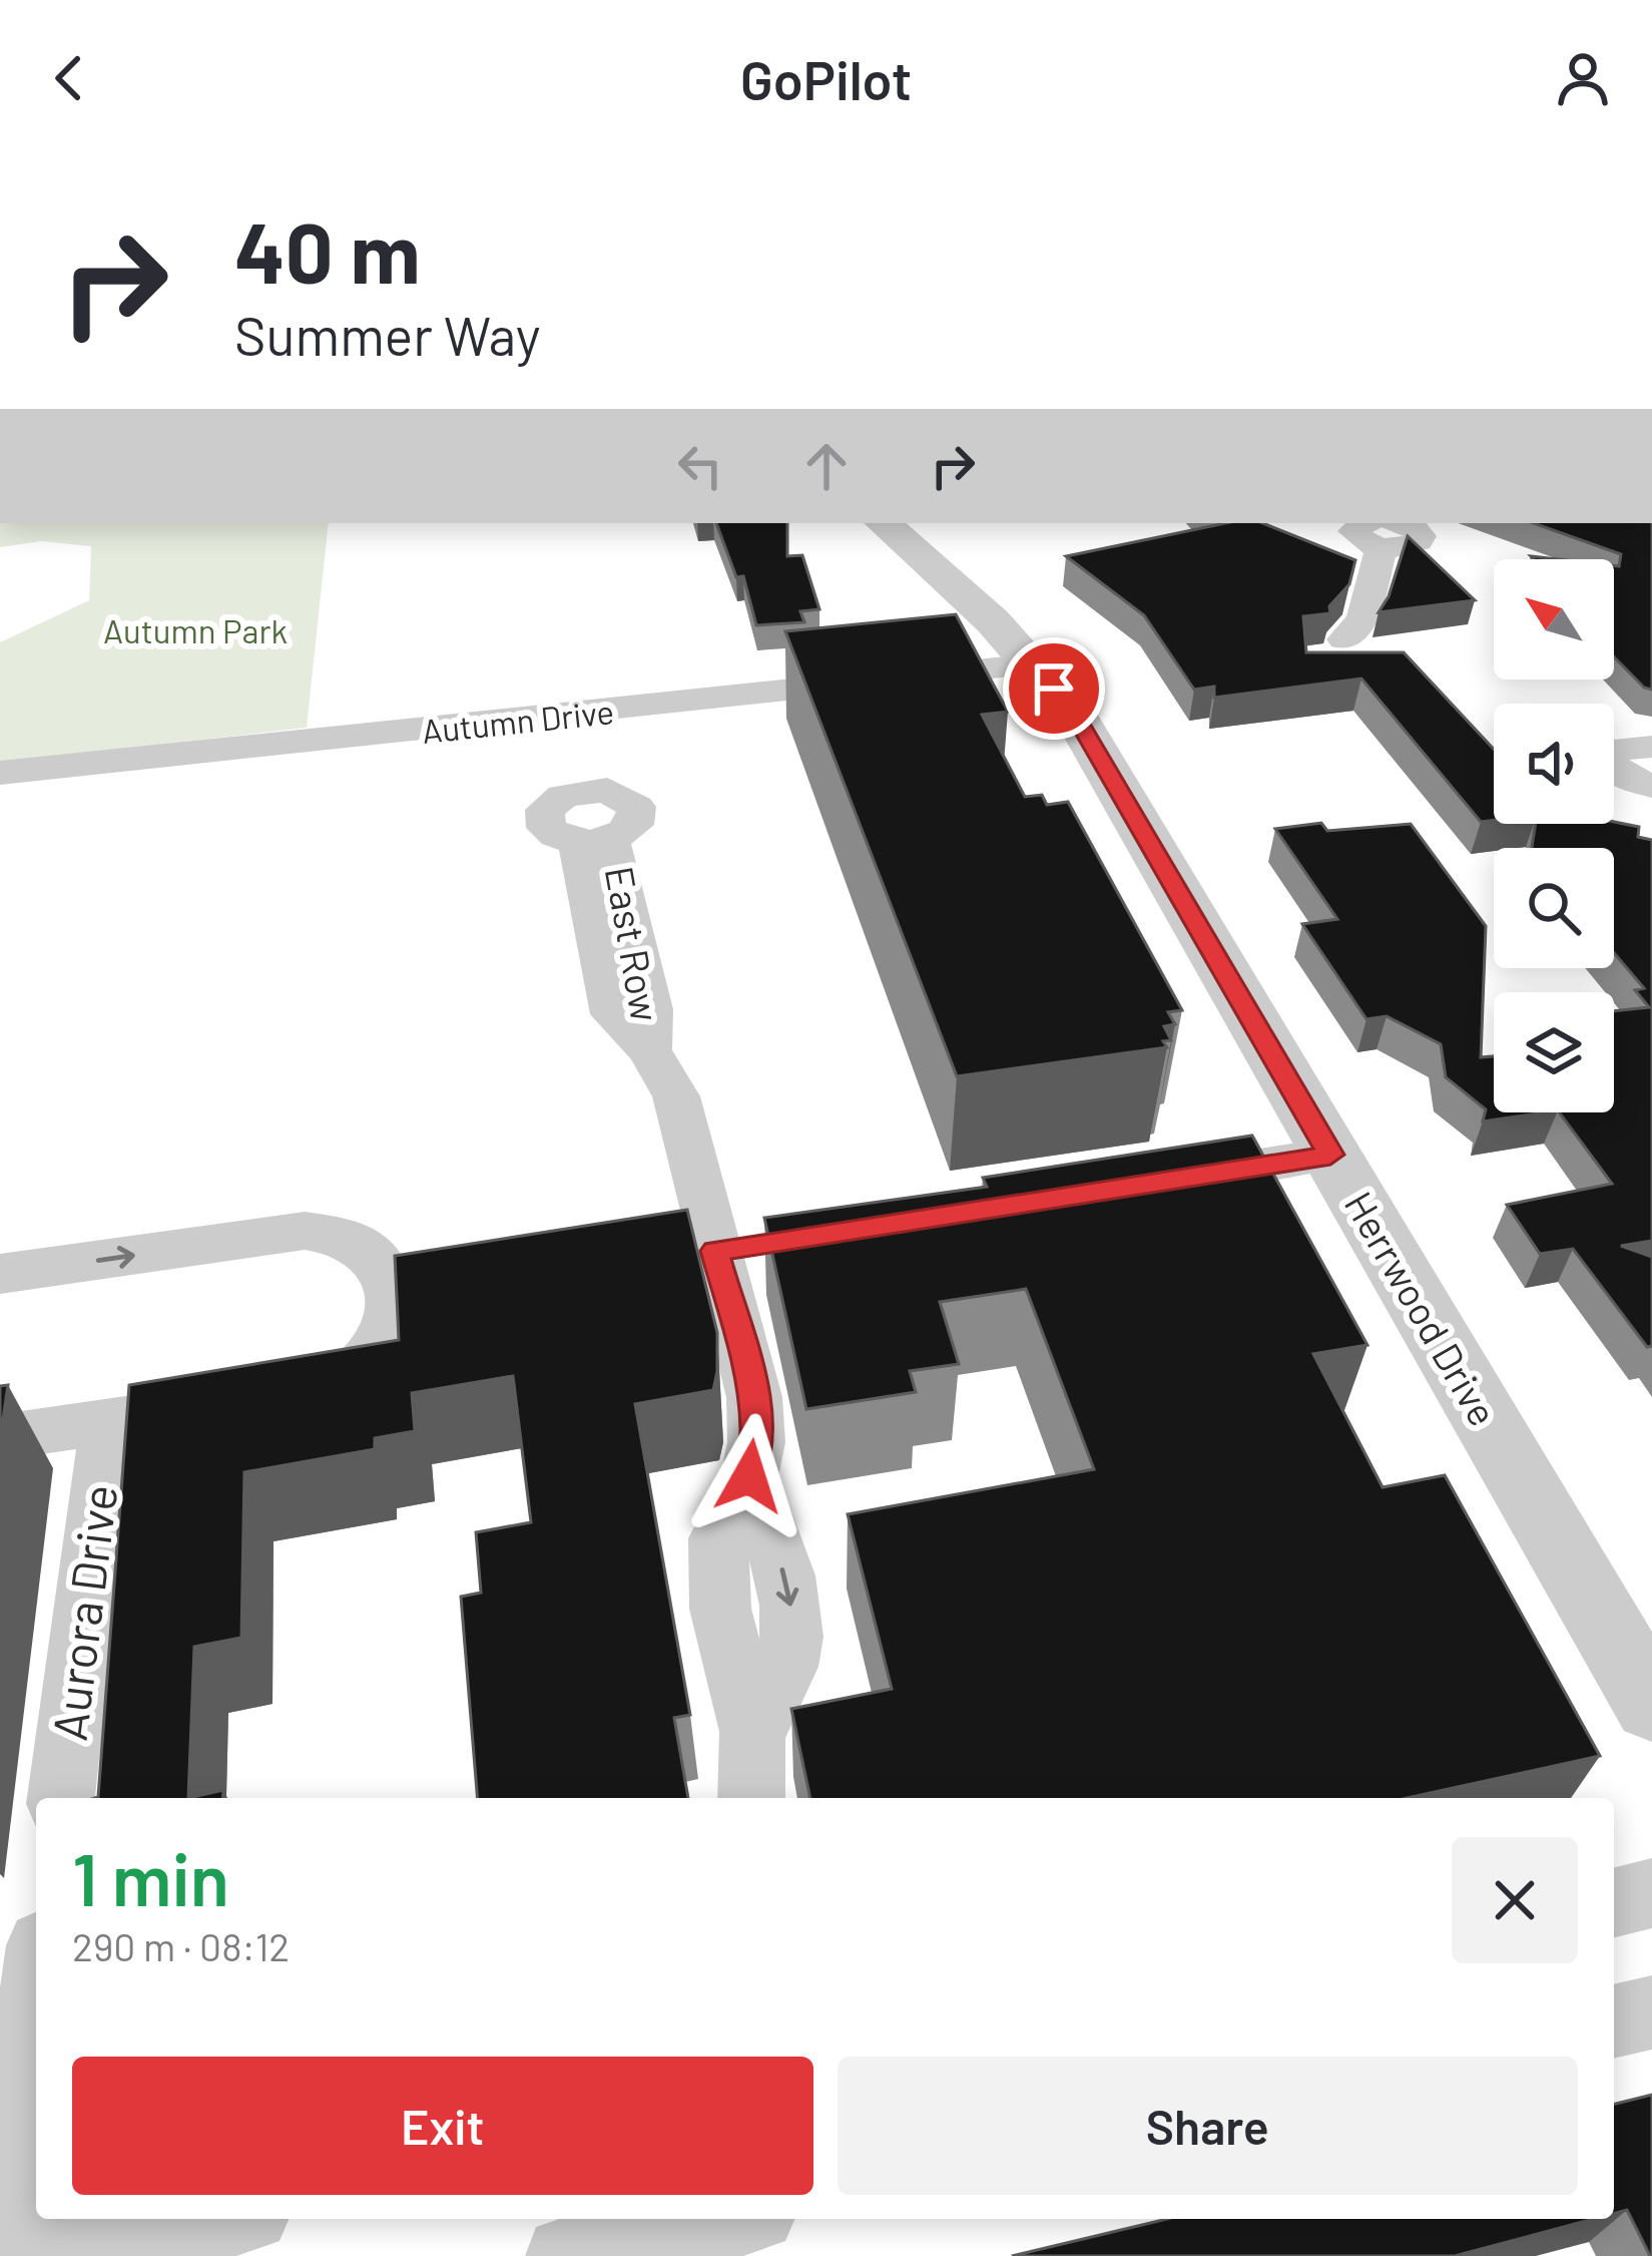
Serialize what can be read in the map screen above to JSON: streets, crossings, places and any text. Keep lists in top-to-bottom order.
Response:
{
  "streets": {
    "street": [
      "Autumn Drive",
      "East Row",
      "Herrwood Drive",
      "Aurora Drive"
    ]
  },
  "crossings": [
    ["Autumn Drive", "Herrwood Drive"]
  ],
  "parks": ["Autumn Park"],
  "north": "top left",
  "page": {
    "header": "GoPilot",
    "turn": ["40 m", "Summer Way"],
    "heading": ["1 min", "290 m · 08:12"],
    "buttons": ["Exit", "Share"]
  }
}
